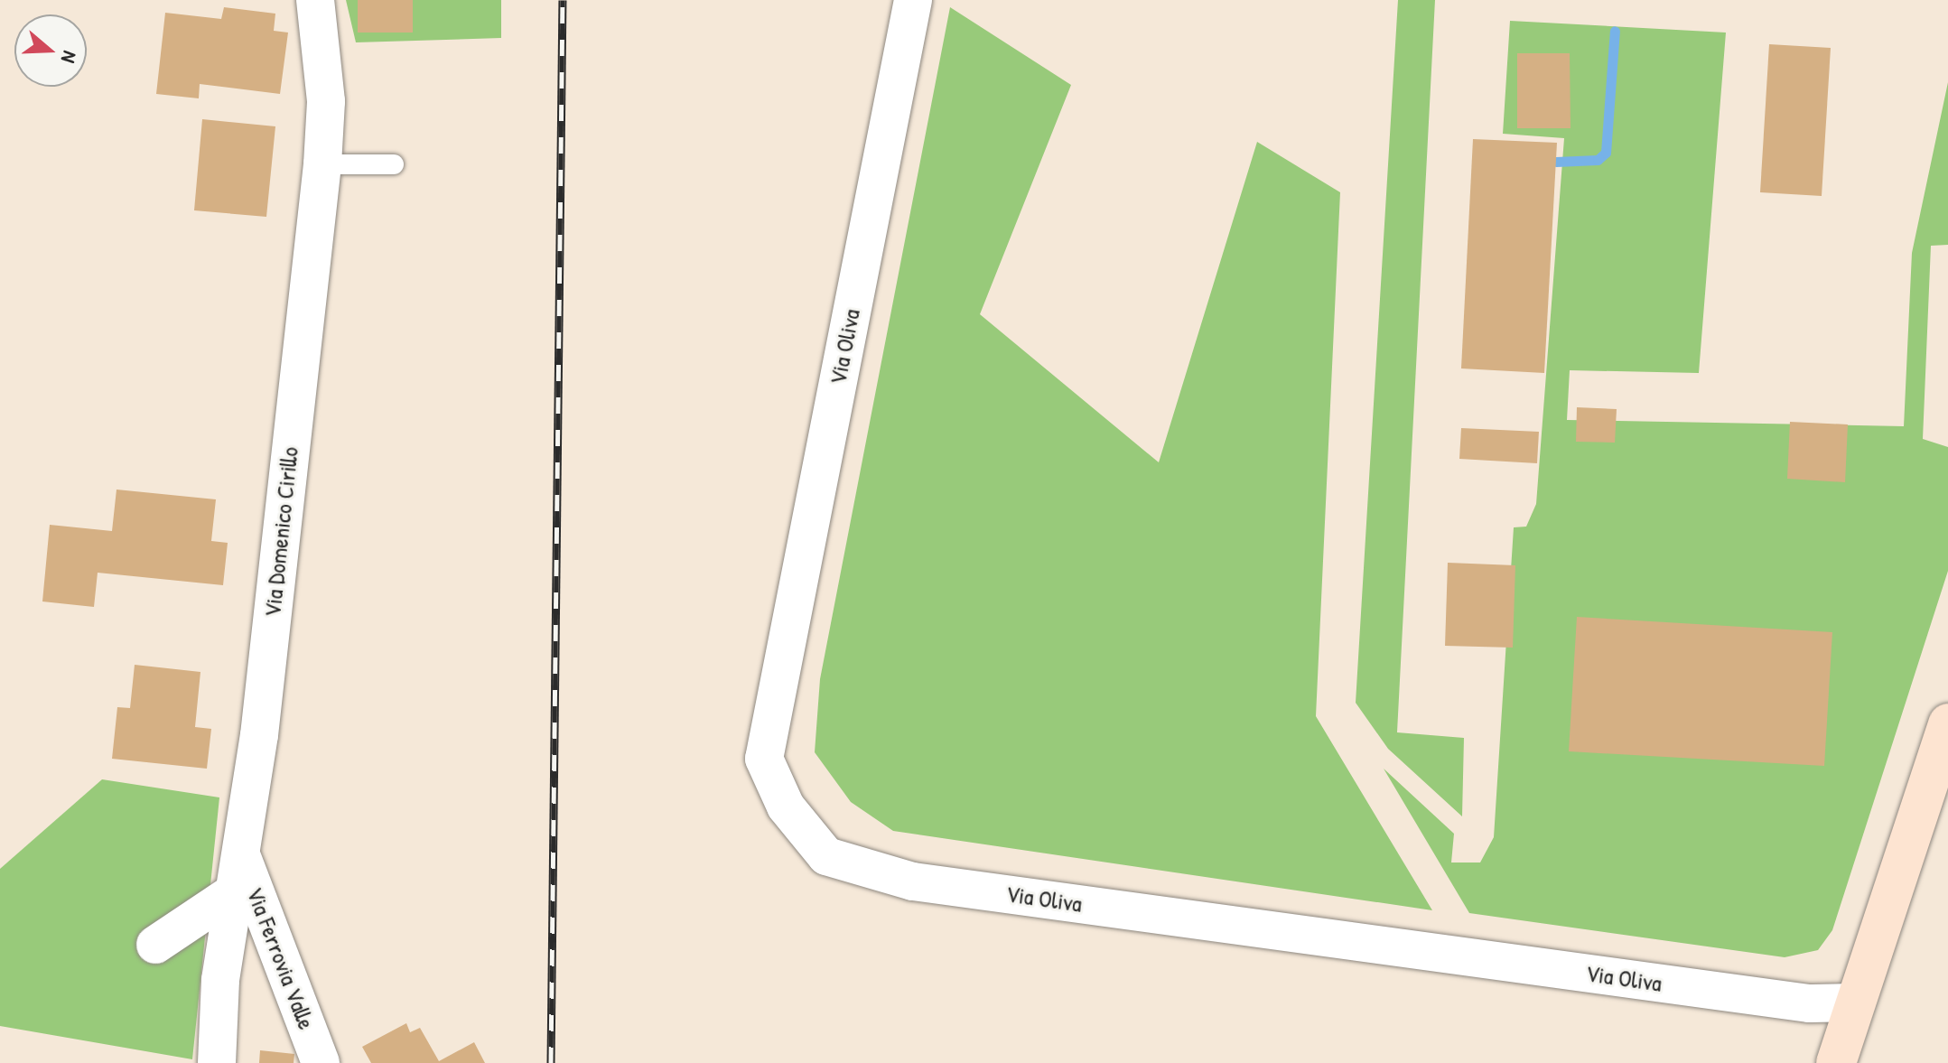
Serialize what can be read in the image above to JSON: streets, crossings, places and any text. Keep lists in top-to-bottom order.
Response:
{
  "streets": {
    "street": ["Via Oliva", "Via Domenico Cirillo", "Via Ferrovia Valle"]
  },
  "crossings": [
    ["Via Domenico Cirillo", "Via Ferrovia Valle"]
  ],
  "north": "right"
}
